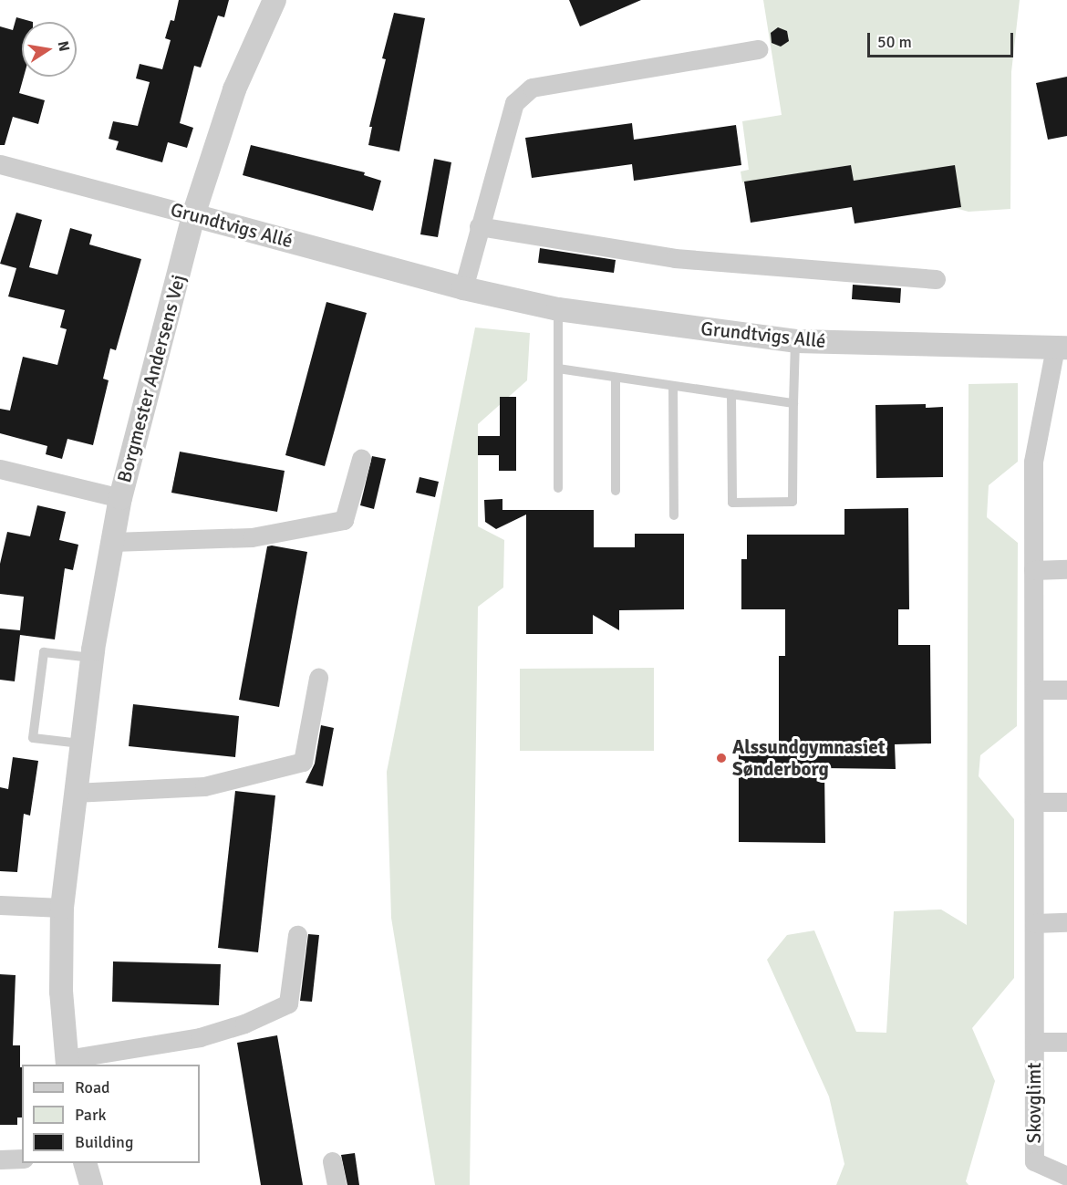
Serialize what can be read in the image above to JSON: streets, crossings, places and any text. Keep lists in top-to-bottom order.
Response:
{
  "streets": {
    "street": ["Grundtvigs Allé", "Borgmester Andersens Vej", "Skovglimt"]
  },
  "crossings": [
    ["Grundtvigs Allé", "Borgmester Andersens Vej"]
  ],
  "places": ["Alssundgymnasiet Sønderborg"],
  "legend": ["Road", "Park", "Building"],
  "scale_bar": "50 m",
  "north": "right"
}
